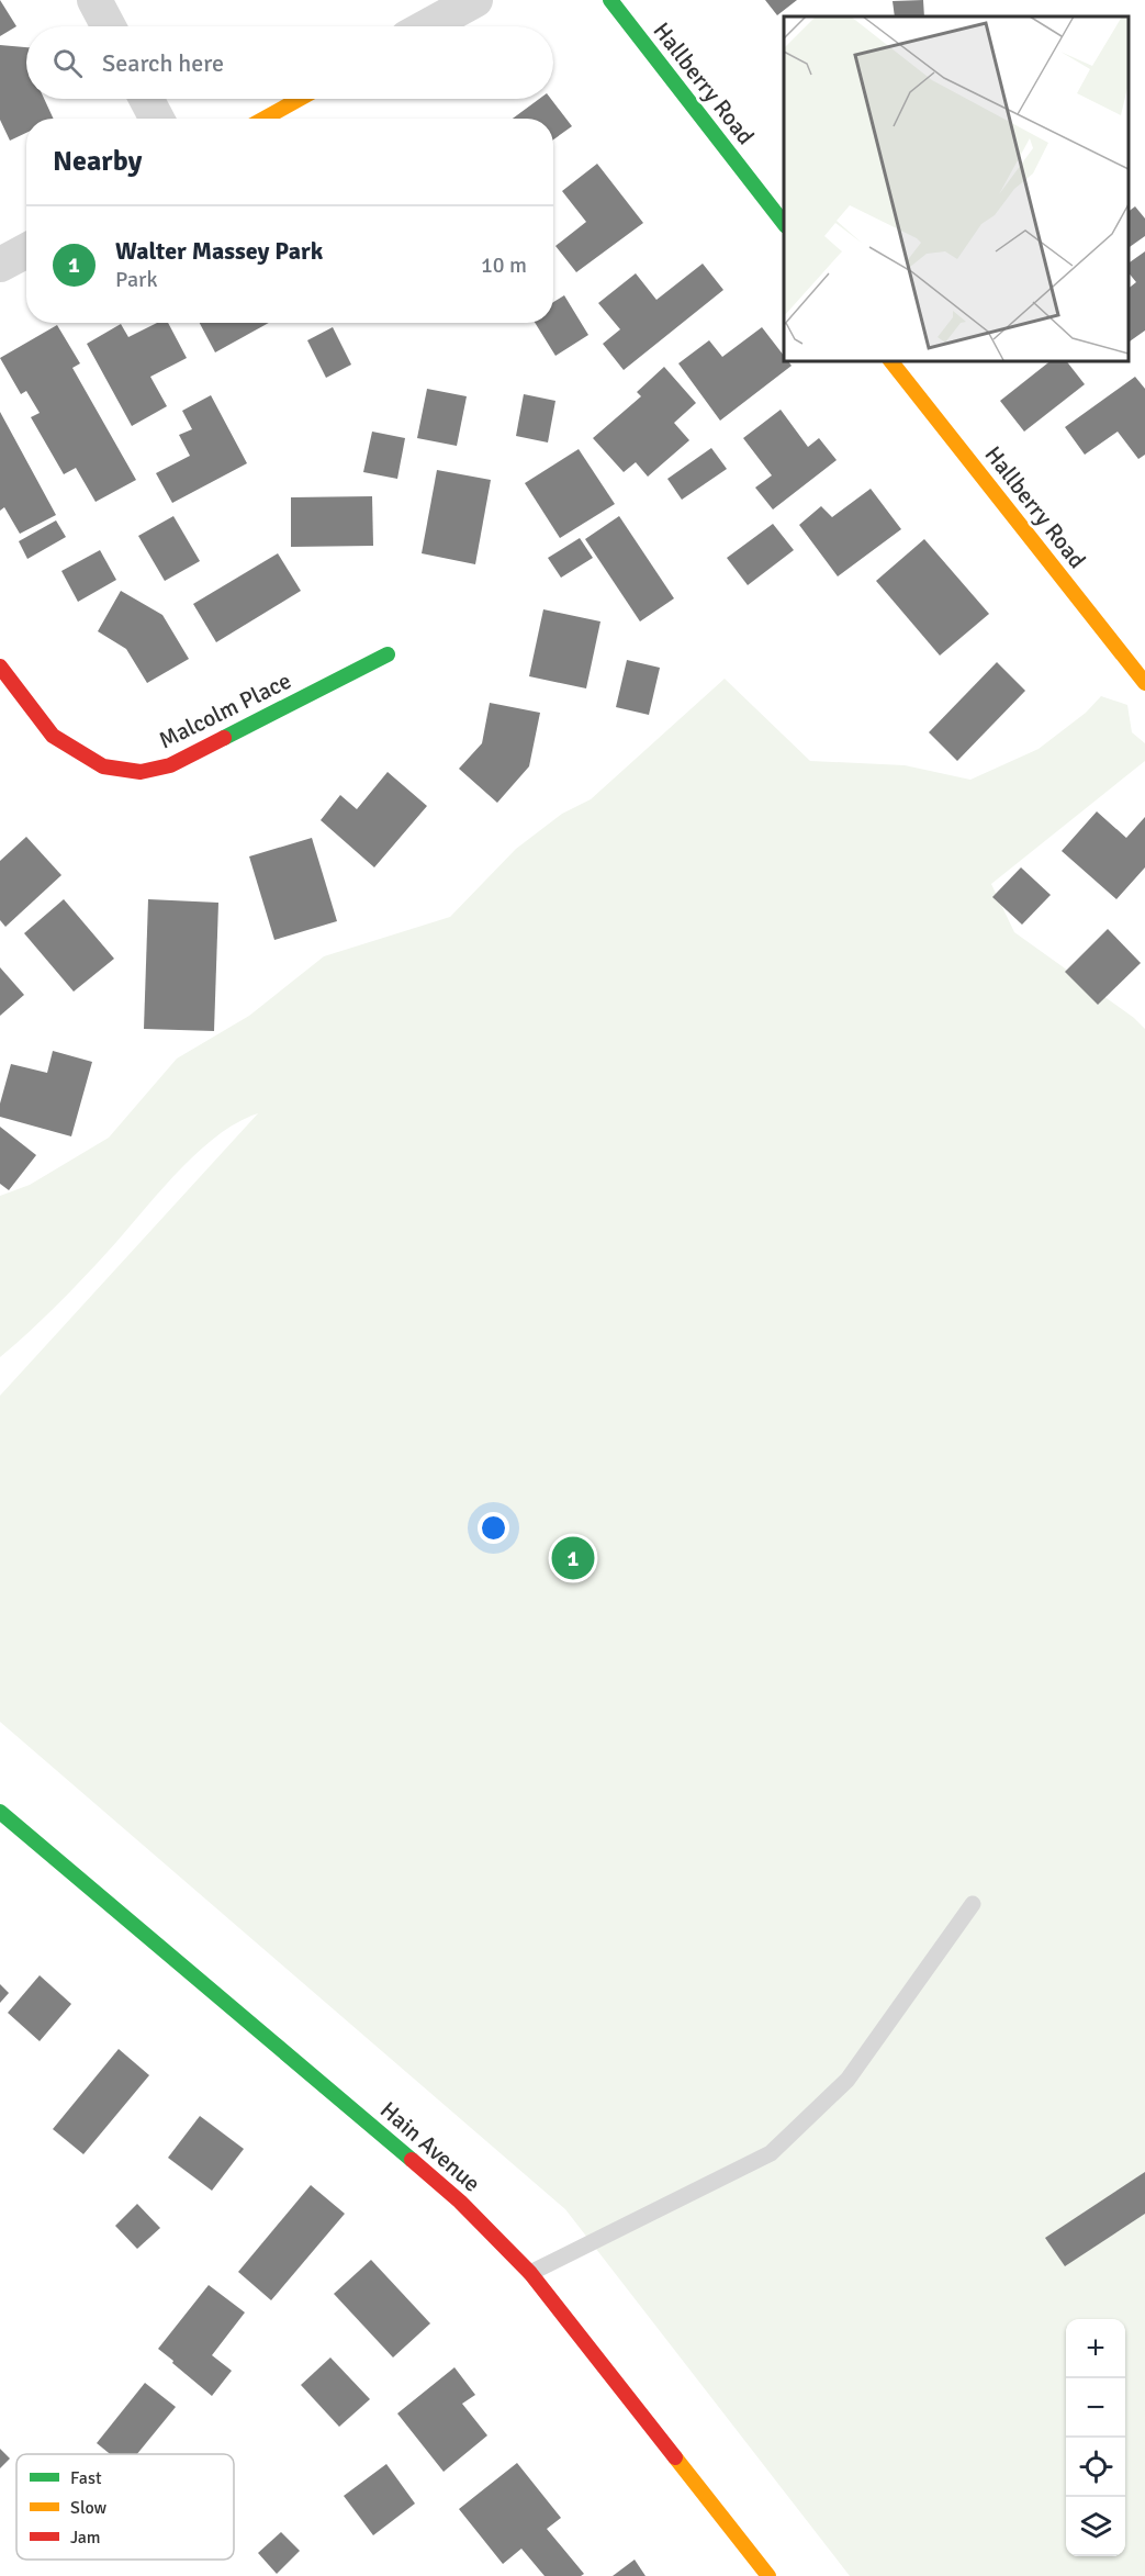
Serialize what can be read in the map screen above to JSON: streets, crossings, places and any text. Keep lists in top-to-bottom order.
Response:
{
  "streets": {
    "street": ["Hallberry Road", "Malcolm Place", "Hain Avenue"]
  },
  "legend": ["Fast", "Slow", "Jam"],
  "page": {
    "search": "Search here",
    "heading": "Nearby",
    "list": [
      {
        "mark": "1",
        "name": "Walter Massey Park",
        "note": "Park",
        "value": "10 m"
      }
    ],
    "pins": "1",
    "map_buttons": ["+", "−"]
  }
}
